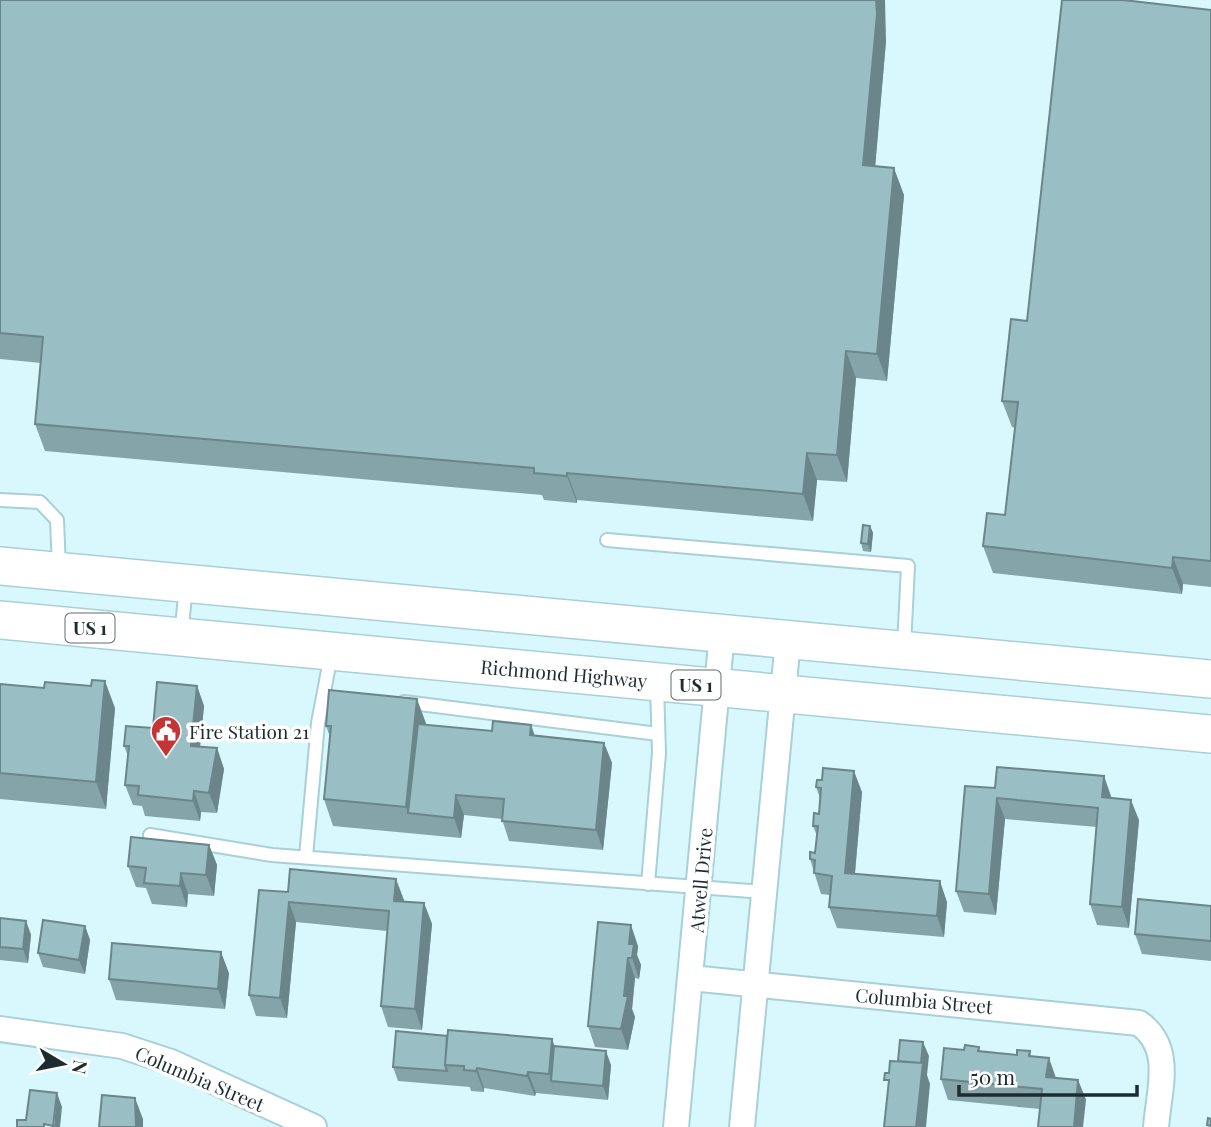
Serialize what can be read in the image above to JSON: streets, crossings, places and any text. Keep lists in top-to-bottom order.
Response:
{
  "streets": {
    "main road": ["US 1", "Richmond Highway"],
    "street": ["Atwell Drive", "Columbia Street"]
  },
  "crossings": [
    ["Richmond Highway", "Atwell Drive"],
    ["Atwell Drive", "Columbia Street"]
  ],
  "places": {
    "public building": ["Fire Station 21"]
  },
  "scale_bar": "50 m",
  "north": "right"
}
